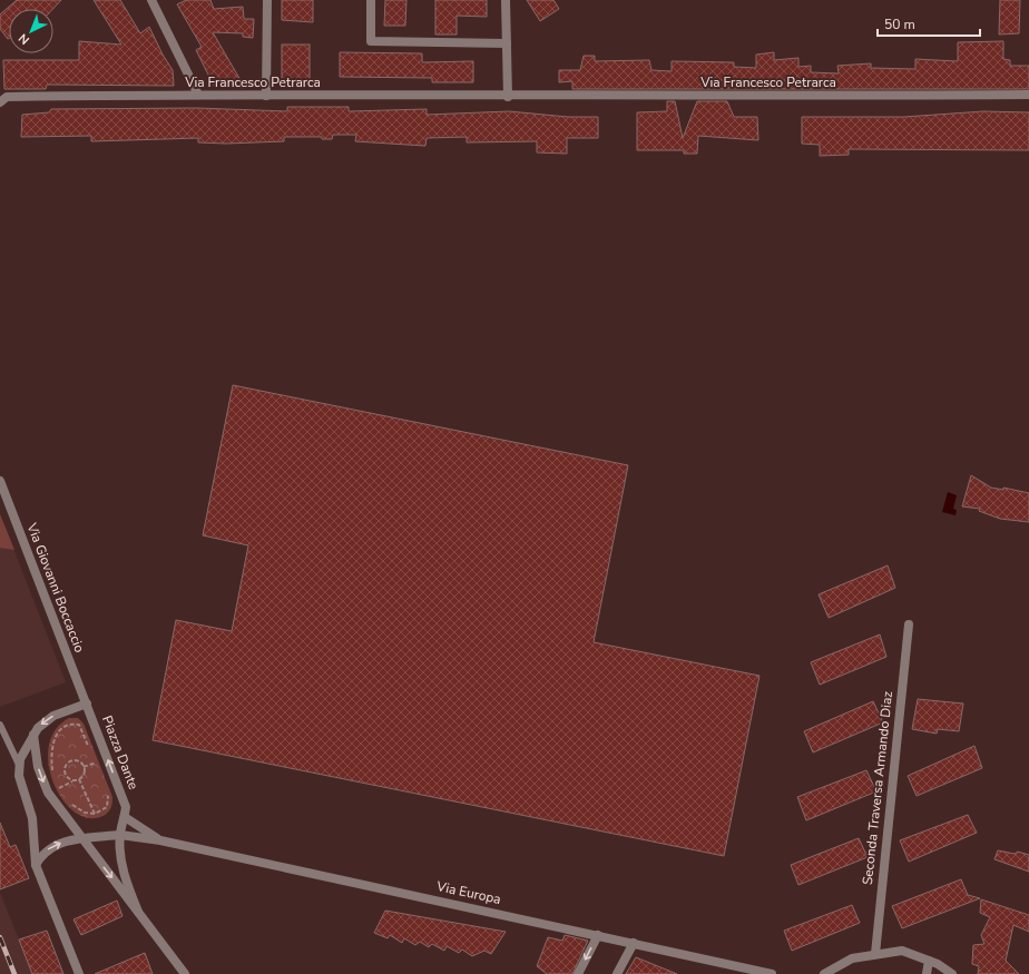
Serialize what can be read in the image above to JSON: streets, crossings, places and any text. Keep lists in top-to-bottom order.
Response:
{
  "streets": {
    "street": [
      "Via Francesco Petrarca",
      "Via Giovanni Boccaccio",
      "Piazza Dante",
      "Seconda Traversa Armando Diaz",
      "Via Europa"
    ]
  },
  "crossings": [
    ["Via Giovanni Boccaccio", "Piazza Dante"],
    ["Piazza Dante", "Via Europa"]
  ],
  "scale_bar": "50 m",
  "north": "bottom left"
}
